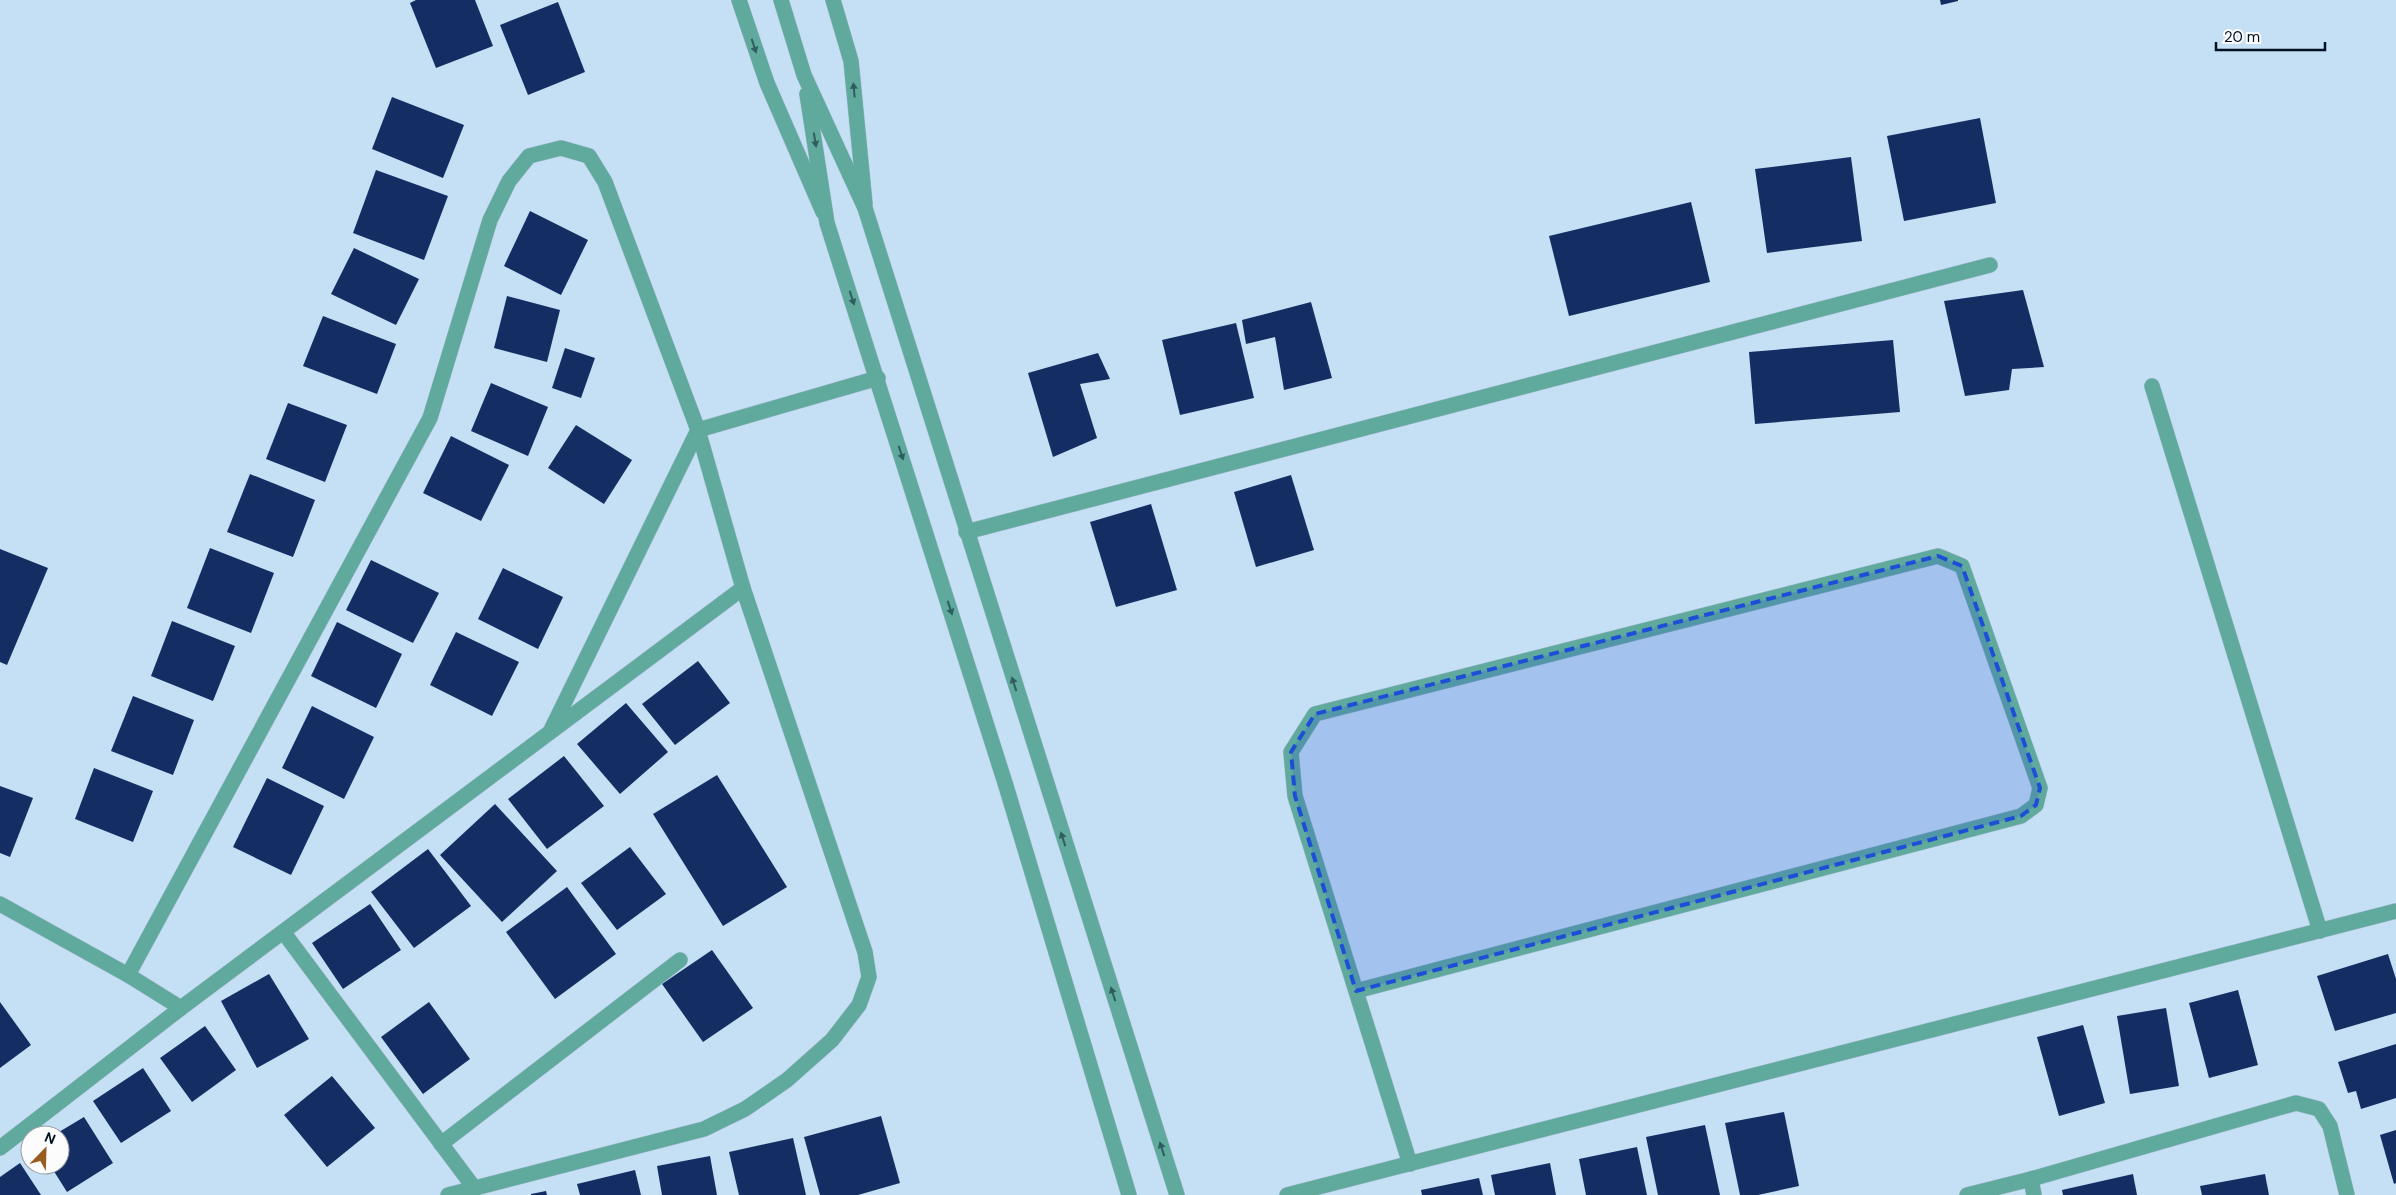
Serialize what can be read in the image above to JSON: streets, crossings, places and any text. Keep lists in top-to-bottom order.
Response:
{
  "scale_bar": "20 m",
  "north": "top right"
}
